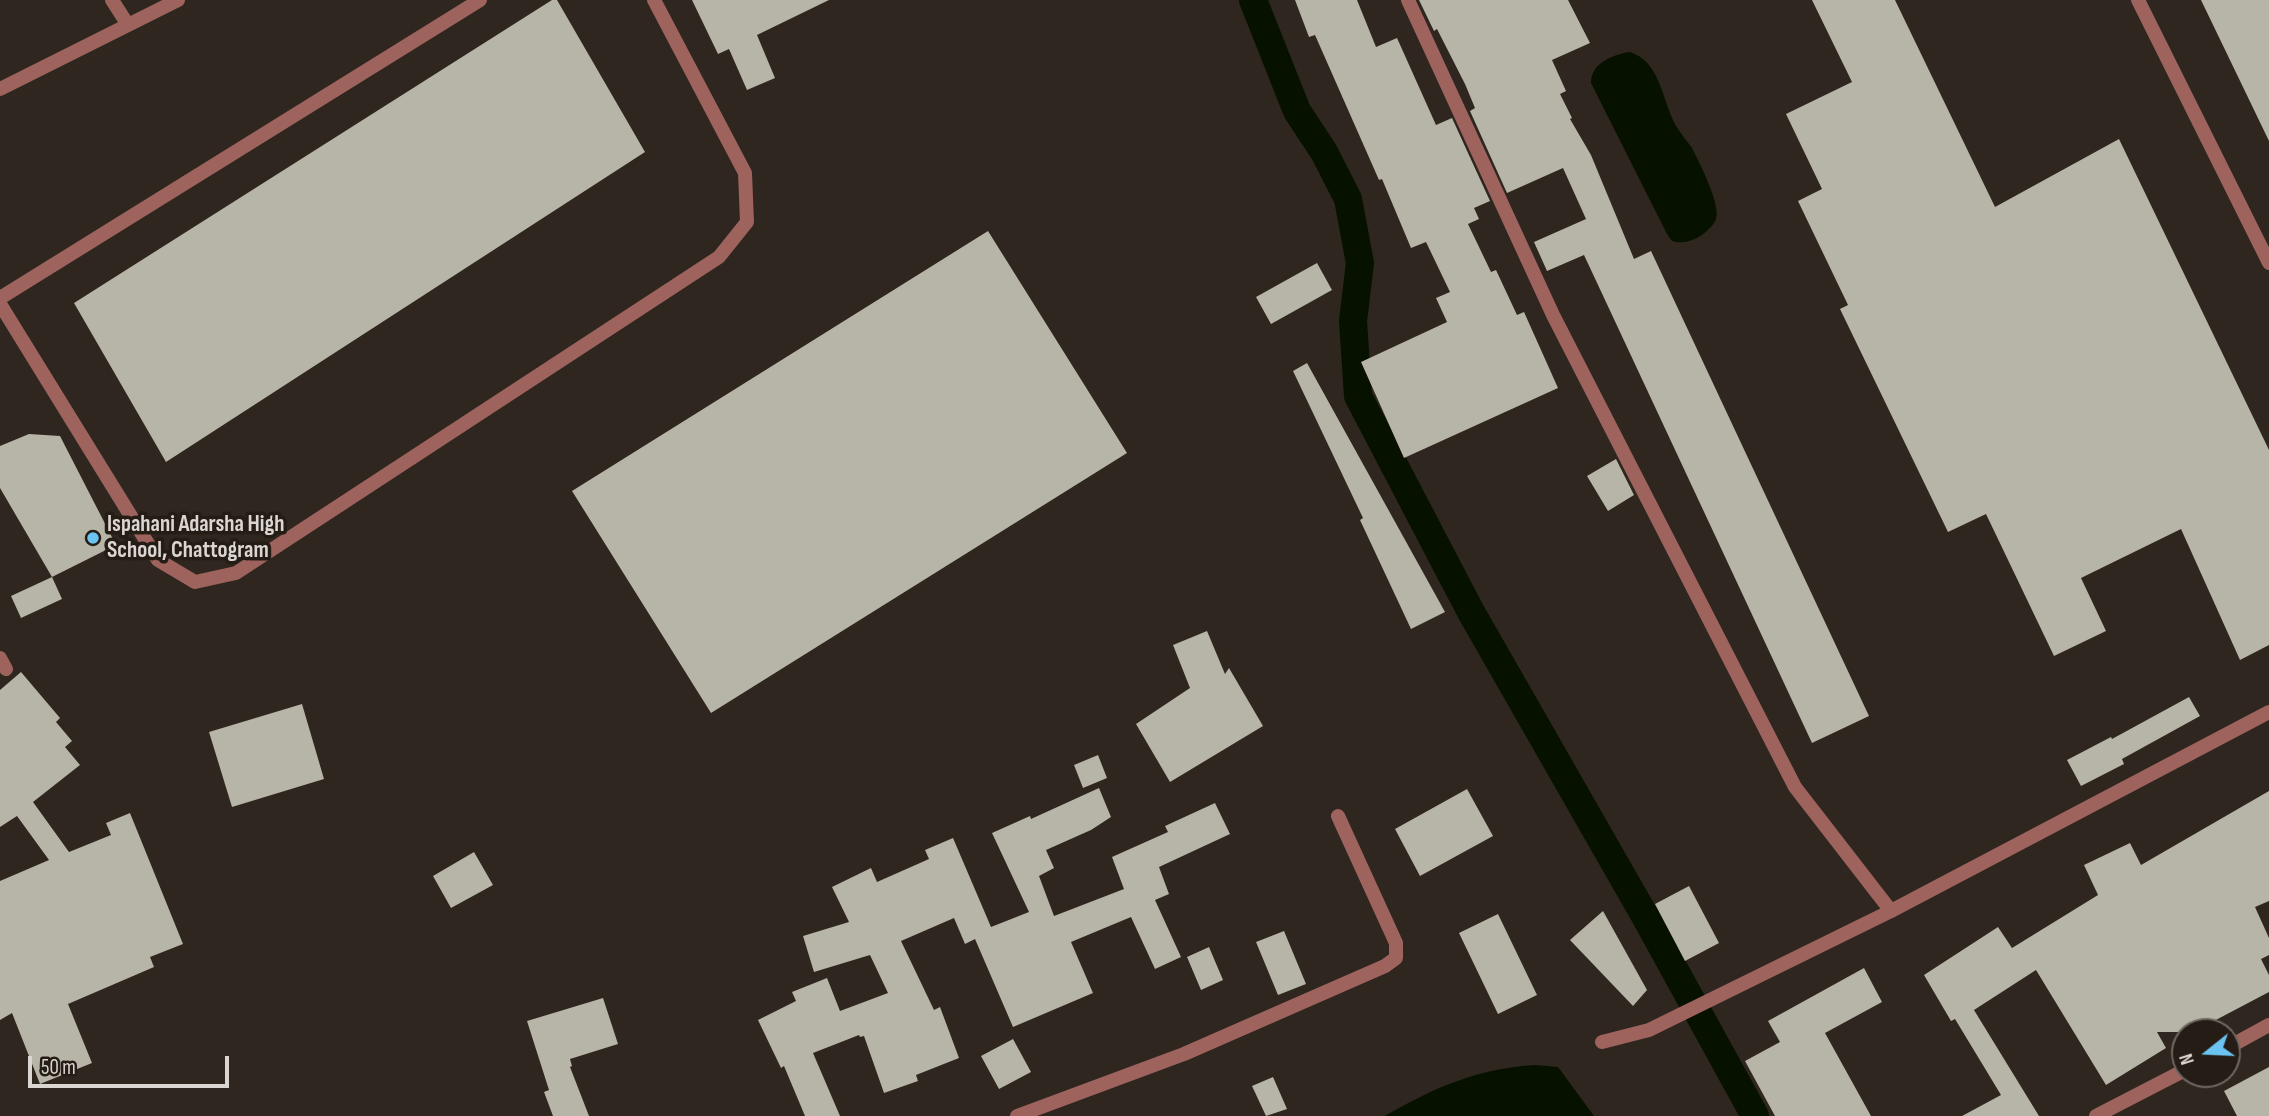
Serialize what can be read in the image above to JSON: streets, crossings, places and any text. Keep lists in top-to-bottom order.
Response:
{
  "places": ["Ispahani Adarsha High School, Chattogram"],
  "scale_bar": "50 m",
  "north": "left"
}
